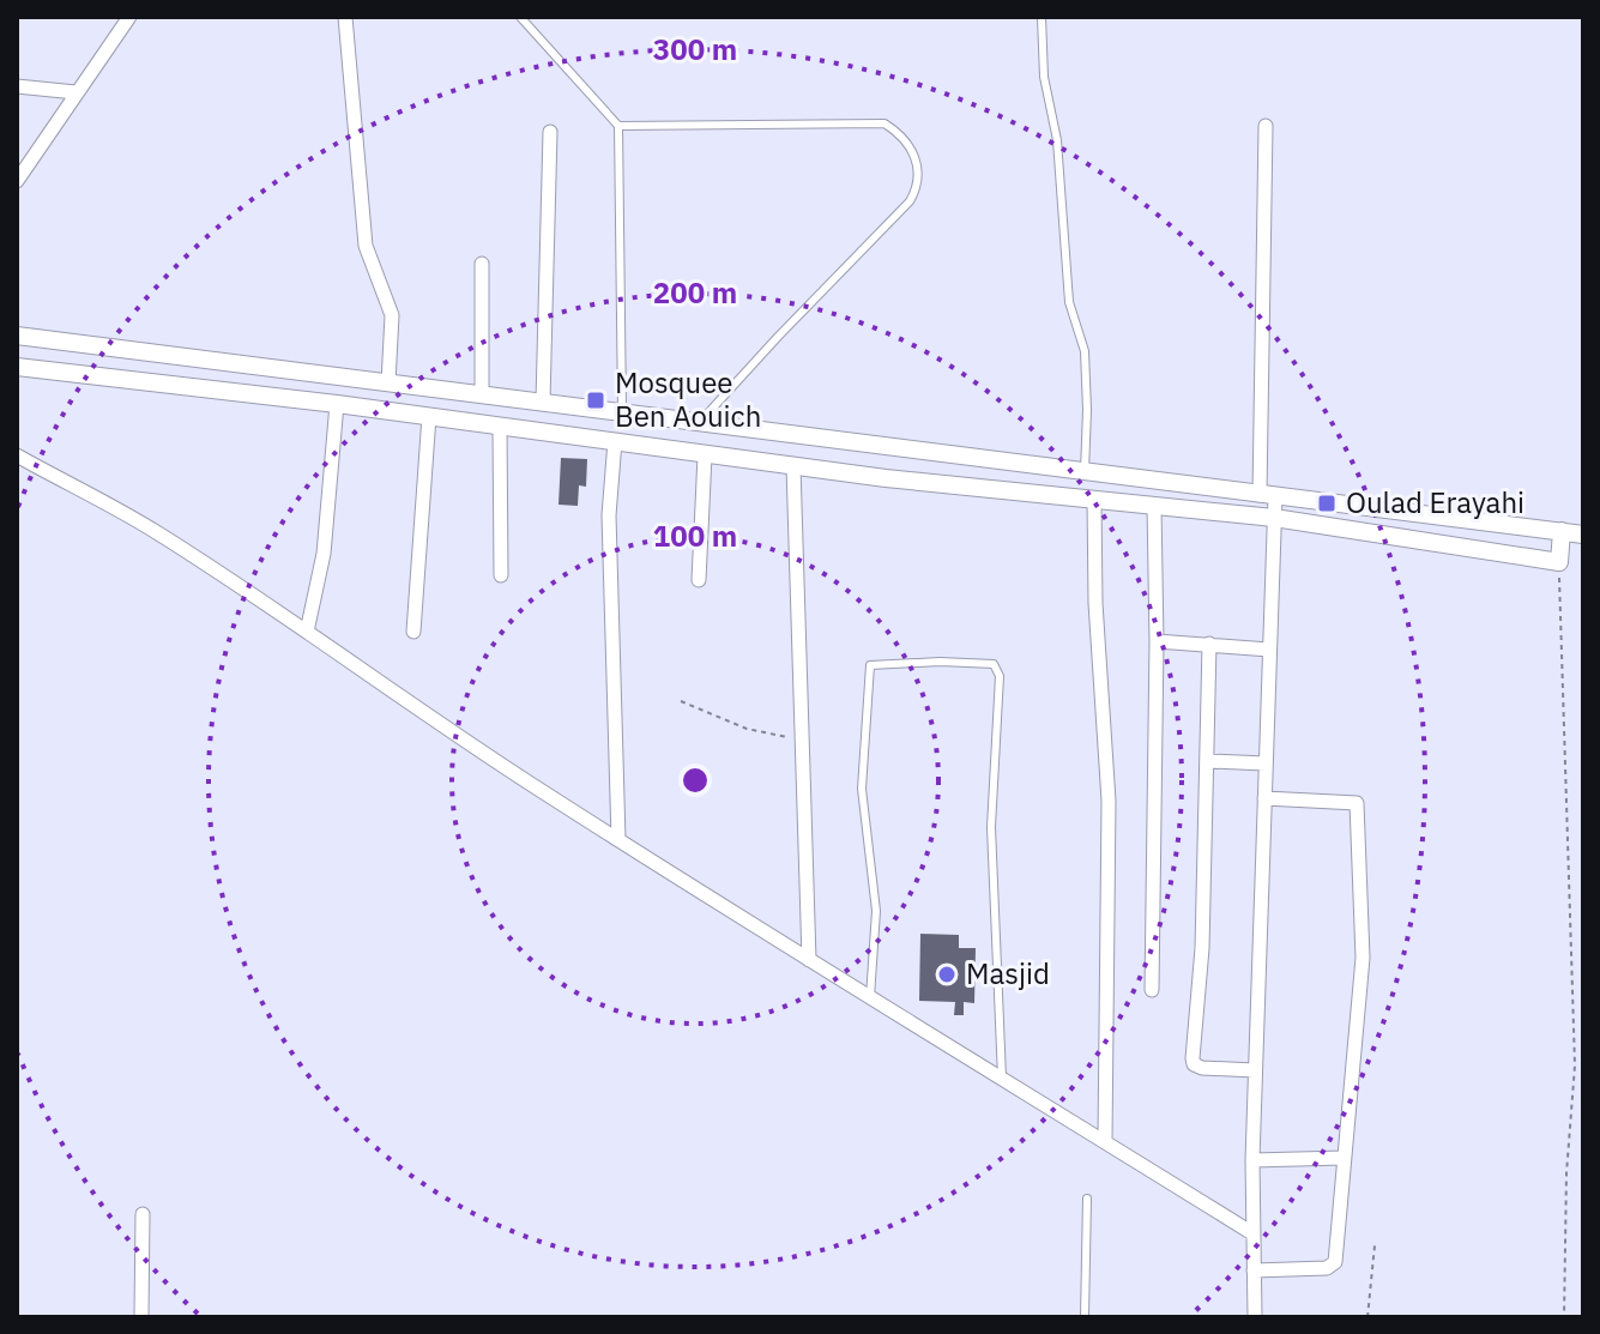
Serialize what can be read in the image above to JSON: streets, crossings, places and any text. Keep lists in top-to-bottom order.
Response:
{
  "places": {
    "transit": ["Mosquee Ben Aouich", "Oulad Erayahi"],
    "other": ["Masjid"]
  },
  "rings": ["300 m", "200 m", "100 m"]
}
